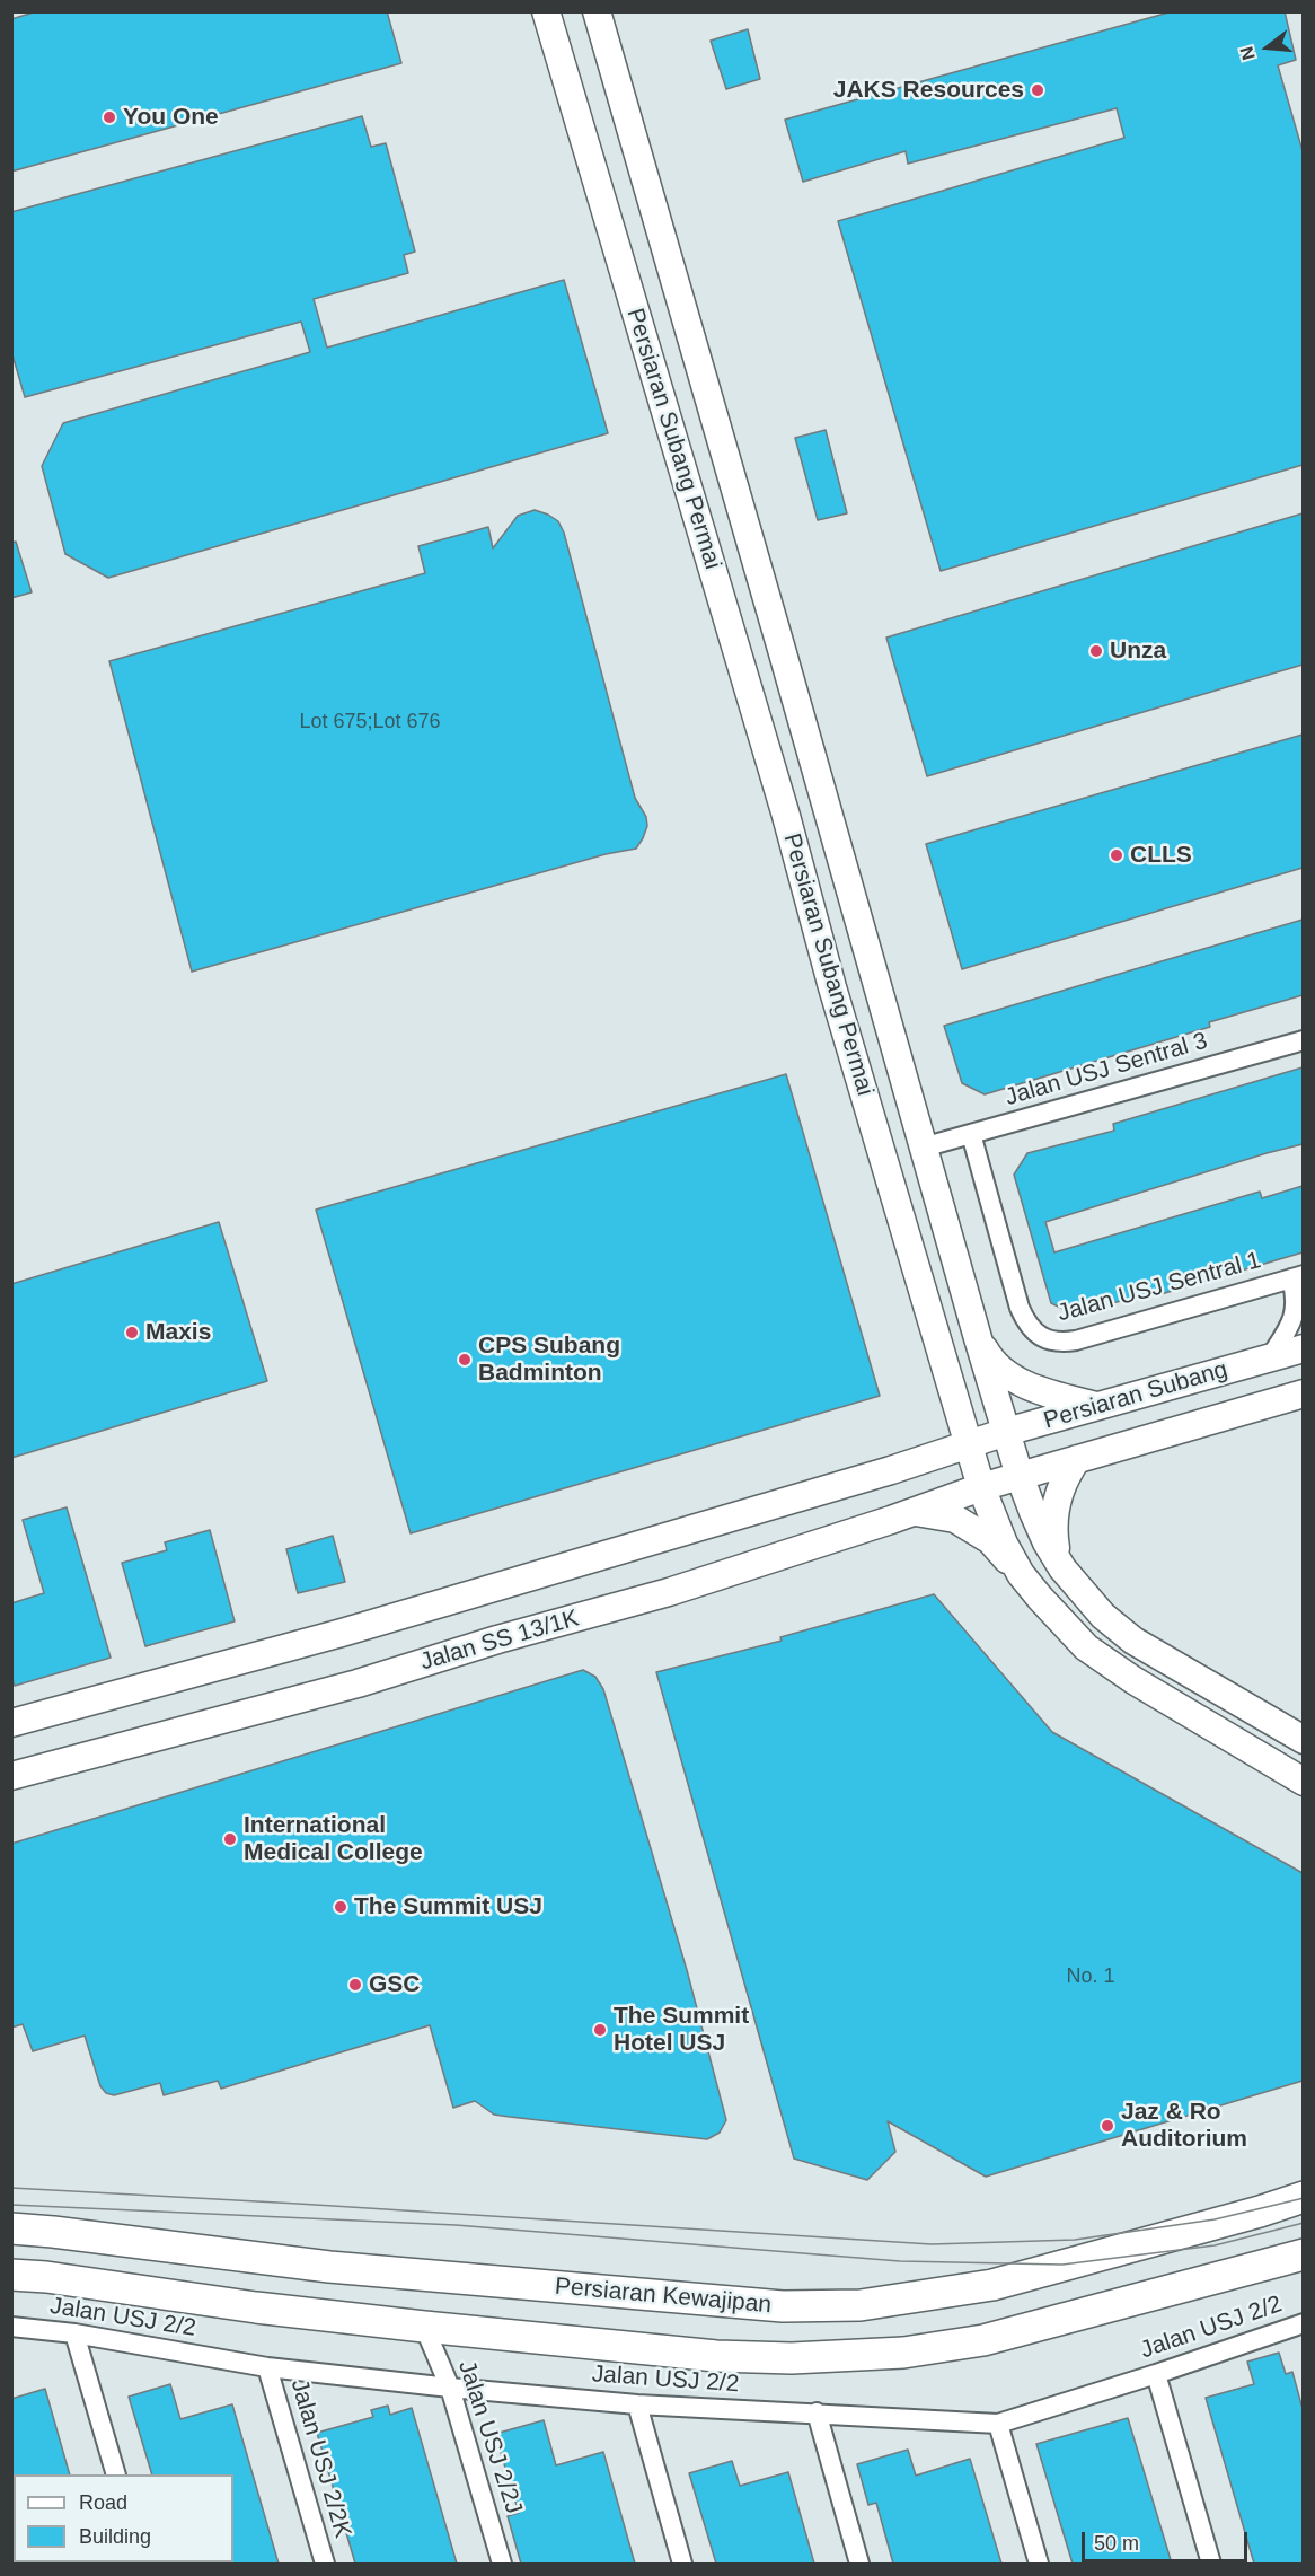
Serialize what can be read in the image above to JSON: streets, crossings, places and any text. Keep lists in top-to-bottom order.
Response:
{
  "streets": {
    "main road": [
      "Persiaran Subang Permai",
      "Persiaran Subang",
      "Jalan SS 13/1K",
      "Persiaran Kewajipan"
    ],
    "street": [
      "Jalan USJ Sentral 3",
      "Jalan USJ Sentral 1",
      "Jalan USJ 2/2",
      "Jalan USJ 2/2J",
      "Jalan USJ 2/2K"
    ]
  },
  "crossings": [
    ["Persiaran Subang Permai", "Jalan USJ Sentral 3"],
    ["Persiaran Subang Permai", "Persiaran Subang"],
    ["Persiaran Subang Permai", "Jalan SS 13/1K"],
    ["Jalan USJ Sentral 3", "Jalan USJ Sentral 1"],
    ["Persiaran Subang", "Jalan SS 13/1K"],
    ["Jalan USJ 2/2", "Jalan USJ 2/2J"],
    ["Jalan USJ 2/2", "Jalan USJ 2/2K"]
  ],
  "places": [
    "JAKS Resources",
    "You One",
    "Unza",
    "CLLS",
    "Maxis",
    "CPS Subang Badminton",
    "International Medical College",
    "The Summit USJ",
    "GSC",
    "The Summit Hotel USJ",
    "Jaz & Ro Auditorium"
  ],
  "house_numbers": ["Lot 675;Lot 676", "No. 1"],
  "legend": ["Road", "Building"],
  "scale_bar": "50 m",
  "north": "left"
}
